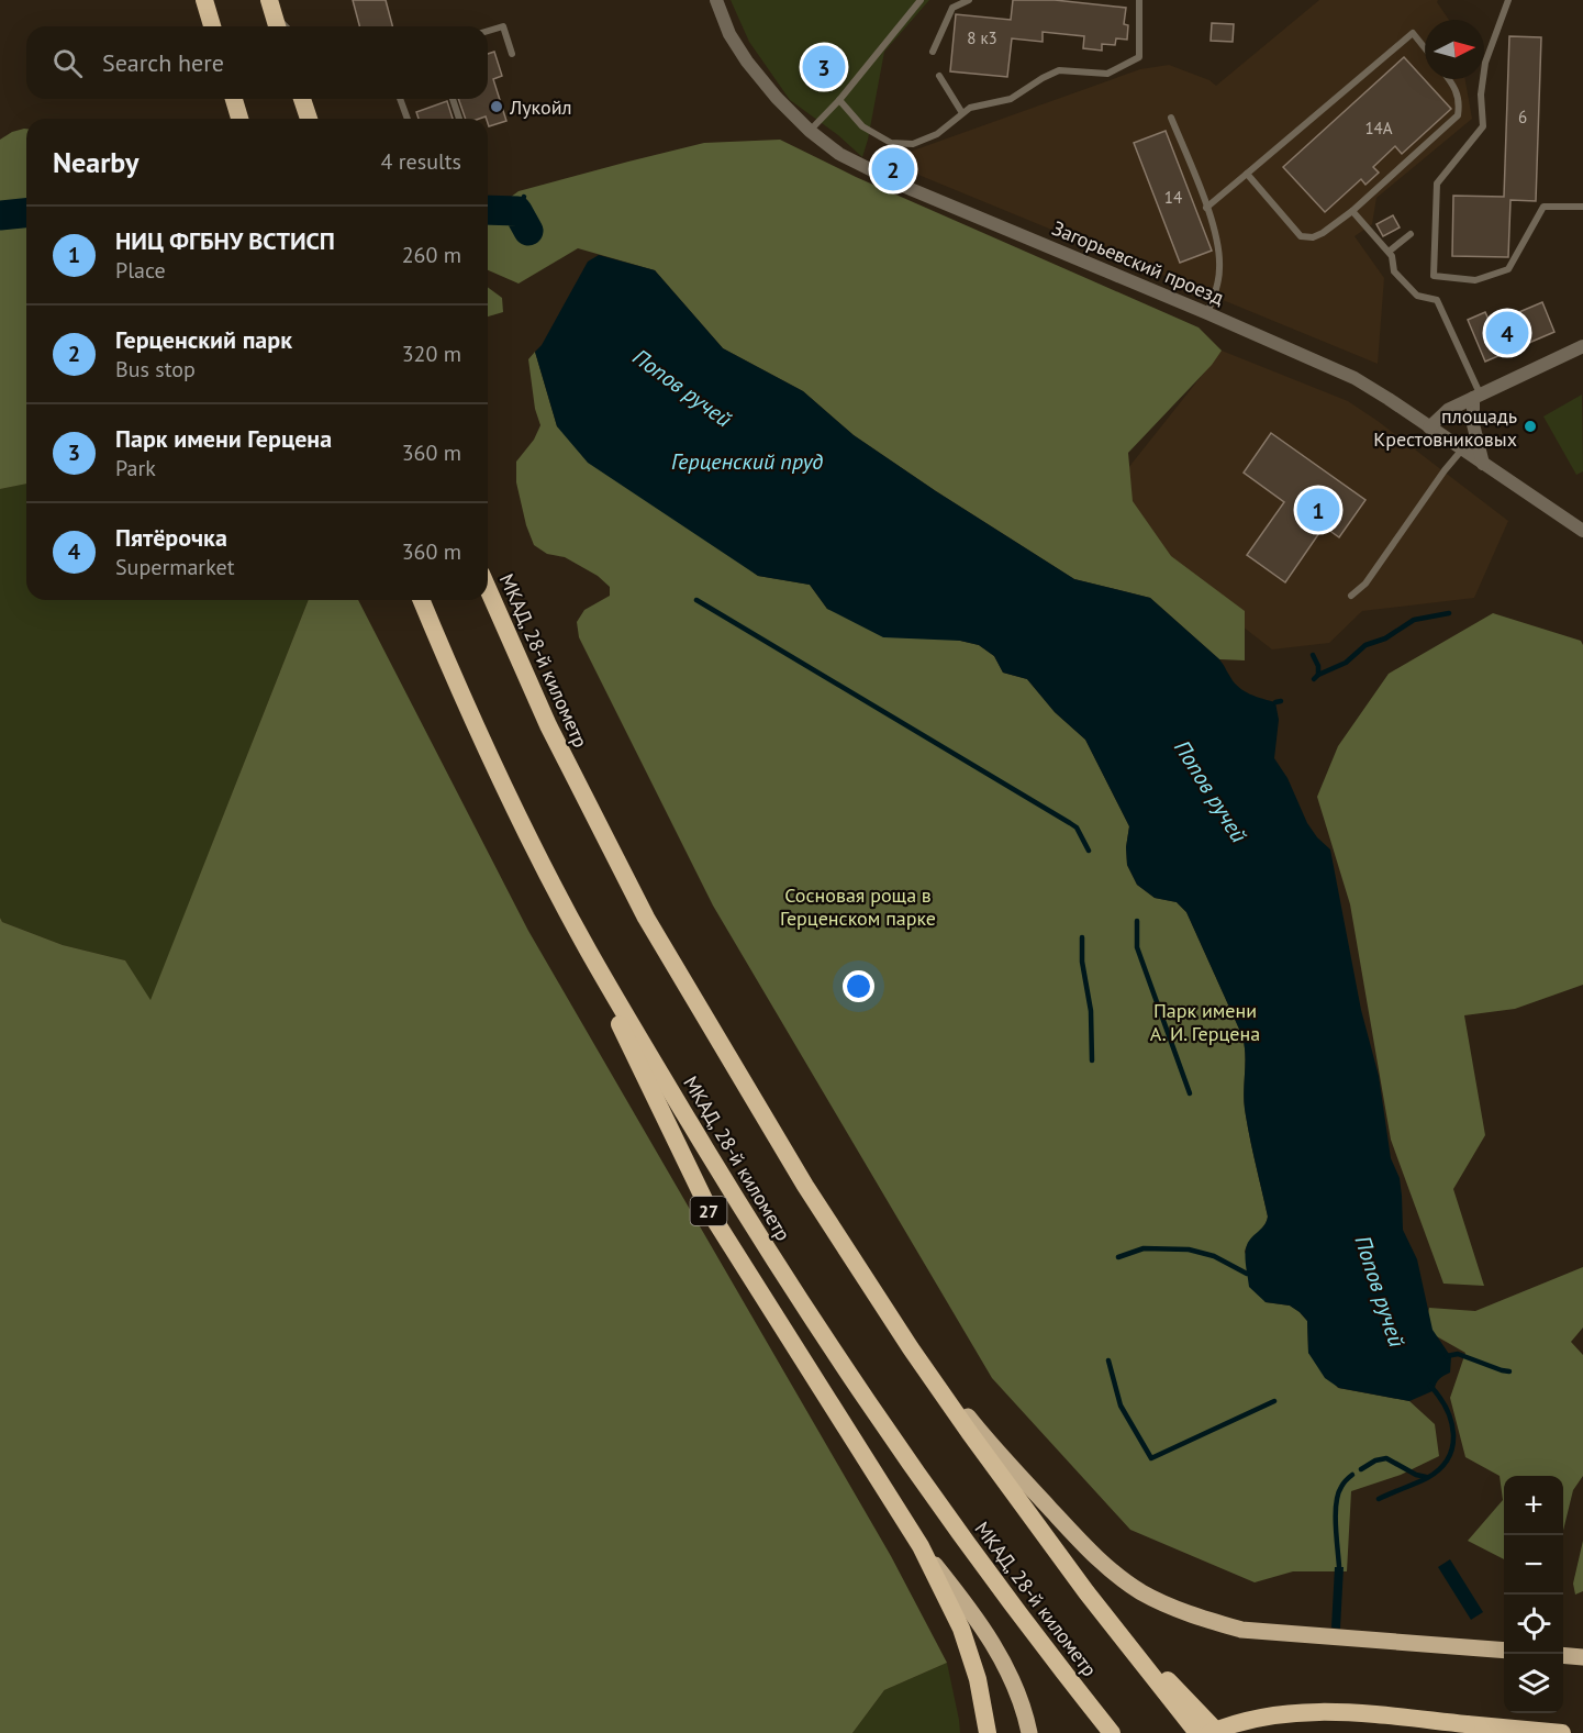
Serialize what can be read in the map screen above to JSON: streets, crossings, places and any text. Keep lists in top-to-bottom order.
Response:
{
  "streets": {
    "highway": ["МКАД, 28-й километр", "27"],
    "street": ["Загорьевский проезд"]
  },
  "crossings": [
    ["МКАД, 28-й километр", "27"]
  ],
  "water": ["Попов ручей", "Герценский пруд"],
  "parks": ["Сосновая роща в Герценском парке", "Парк имени А. И. Герцена"],
  "places": ["Лукойл", "площадь Крестовниковых"],
  "house_numbers": [
    "8 к3",
    "6",
    "14А",
    "14"
  ],
  "north": "right",
  "page": {
    "search": "Search here",
    "pins": [
      "3",
      "2",
      "4",
      "1"
    ],
    "heading": ["Nearby", "4 results"],
    "list": [
      {
        "mark": "1",
        "name": "НИЦ ФГБНУ ВСТИСП",
        "note": "Place",
        "value": "260 m"
      },
      {
        "mark": "2",
        "name": "Герценский парк",
        "note": "Bus stop",
        "value": "320 m"
      },
      {
        "mark": "3",
        "name": "Парк имени Герцена",
        "note": "Park",
        "value": "360 m"
      },
      {
        "mark": "4",
        "name": "Пятёрочка",
        "note": "Supermarket",
        "value": "360 m"
      }
    ],
    "map_buttons": ["+", "−"]
  }
}
